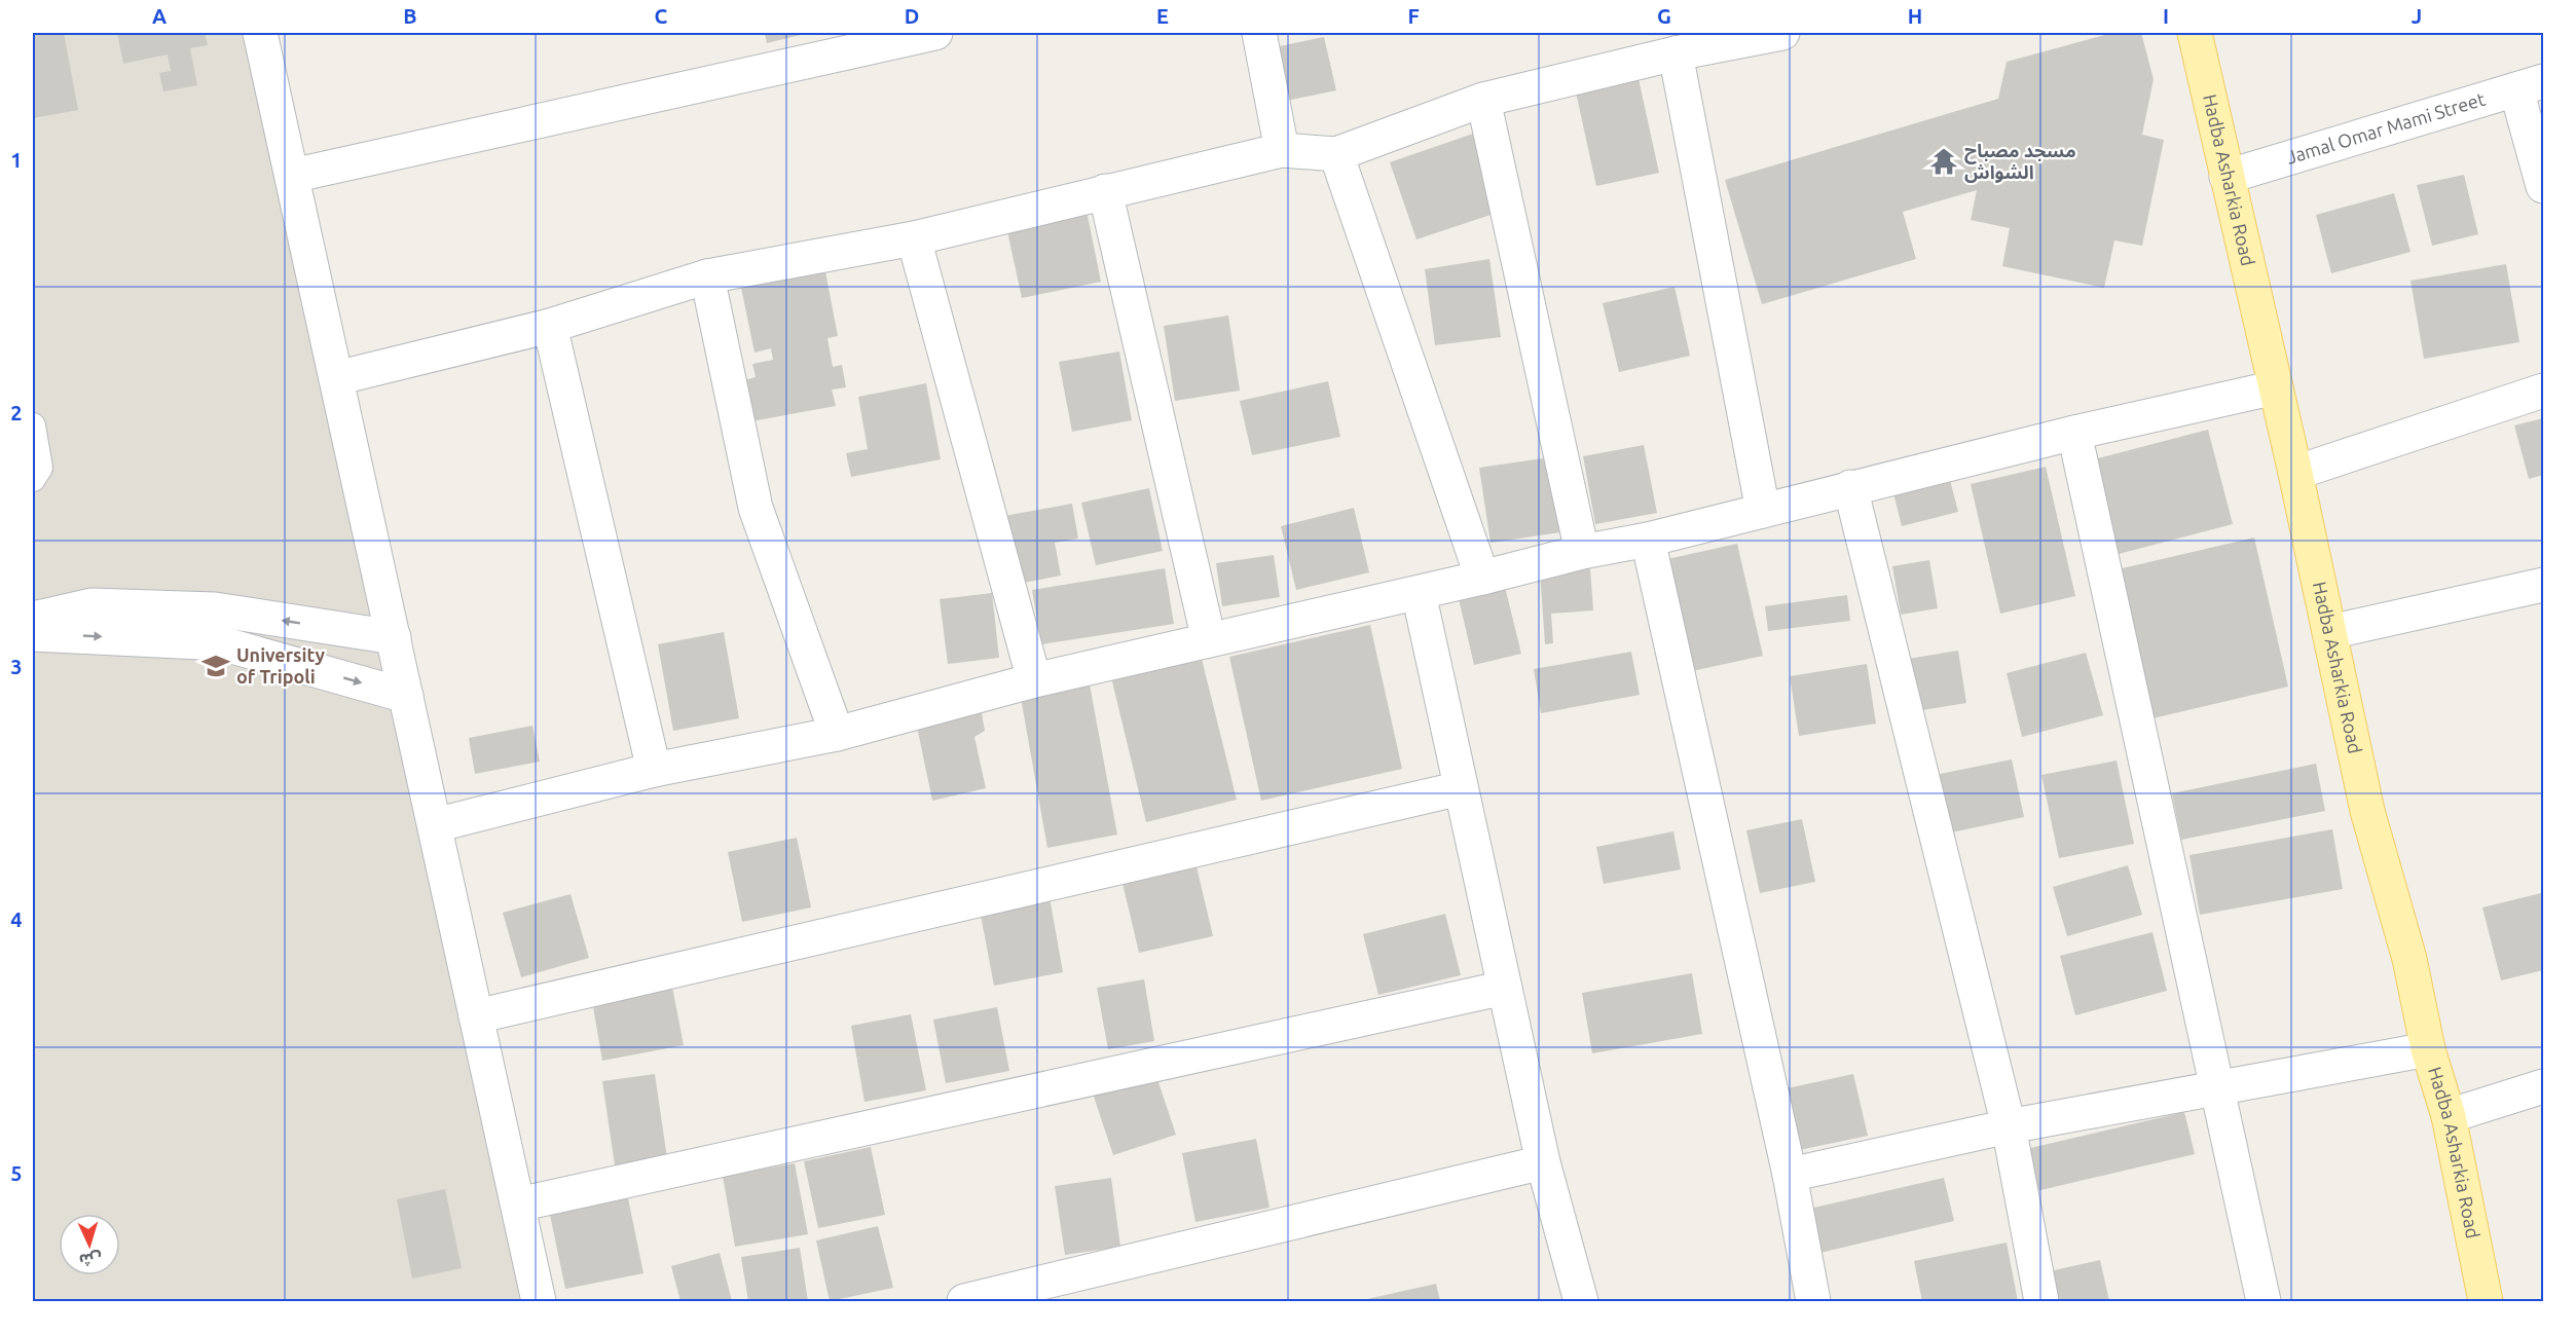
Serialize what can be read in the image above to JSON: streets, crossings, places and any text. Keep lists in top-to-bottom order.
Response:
{
  "streets": {
    "main road": ["Hadba Asharkia Road"],
    "street": ["Jamal Omar Mami Street"]
  },
  "crossings": [
    ["Jamal Omar Mami Street", "Hadba Asharkia Road"]
  ],
  "places": {
    "temple": ["مسجد مصباح الشواش"],
    "school or university": ["University of Tripoli"]
  },
  "north": "bottom",
  "grid": {
    "columns": [
      "A",
      "B",
      "C",
      "D",
      "E",
      "F",
      "G",
      "H",
      "I",
      "J"
    ],
    "rows": [
      "1",
      "2",
      "3",
      "4",
      "5"
    ]
  }
}
